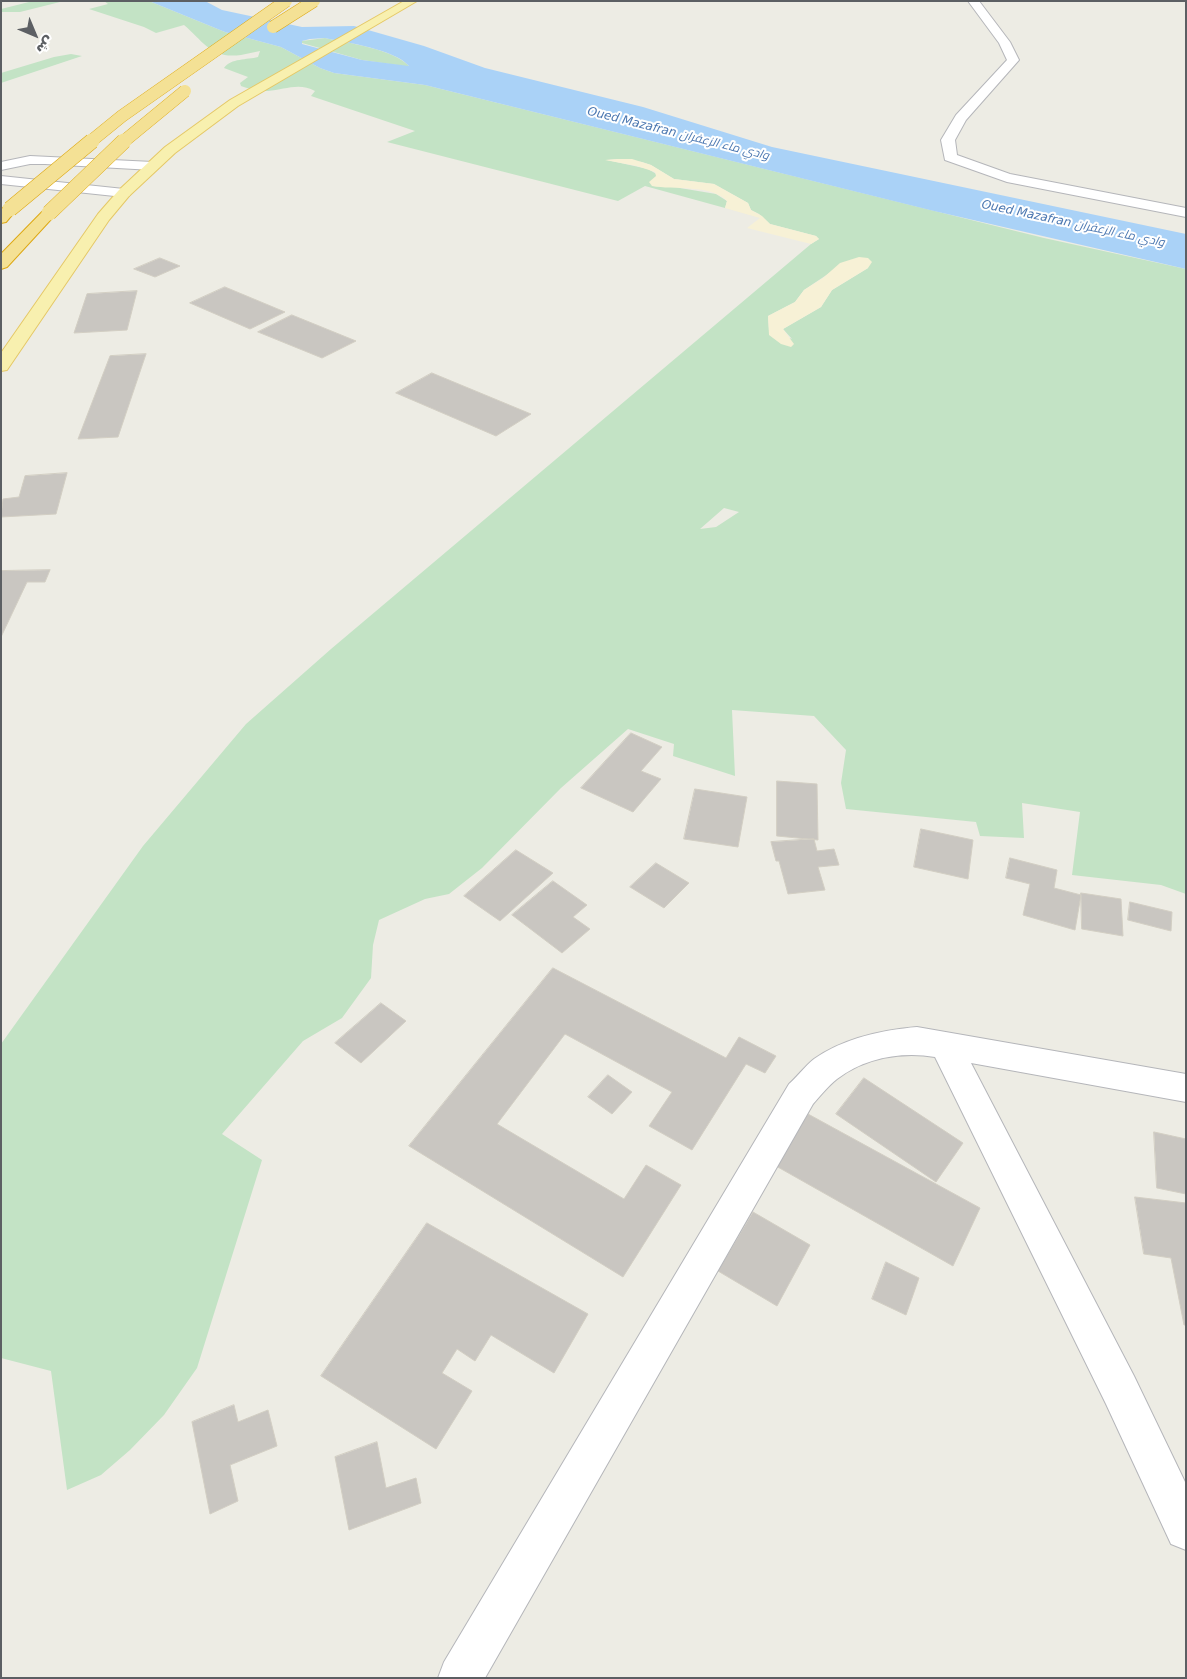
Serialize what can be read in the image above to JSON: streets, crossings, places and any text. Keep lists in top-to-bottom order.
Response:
{
  "water": ["Oued Mazafran وادي ماء الزعفران"],
  "north": "bottom right"
}
